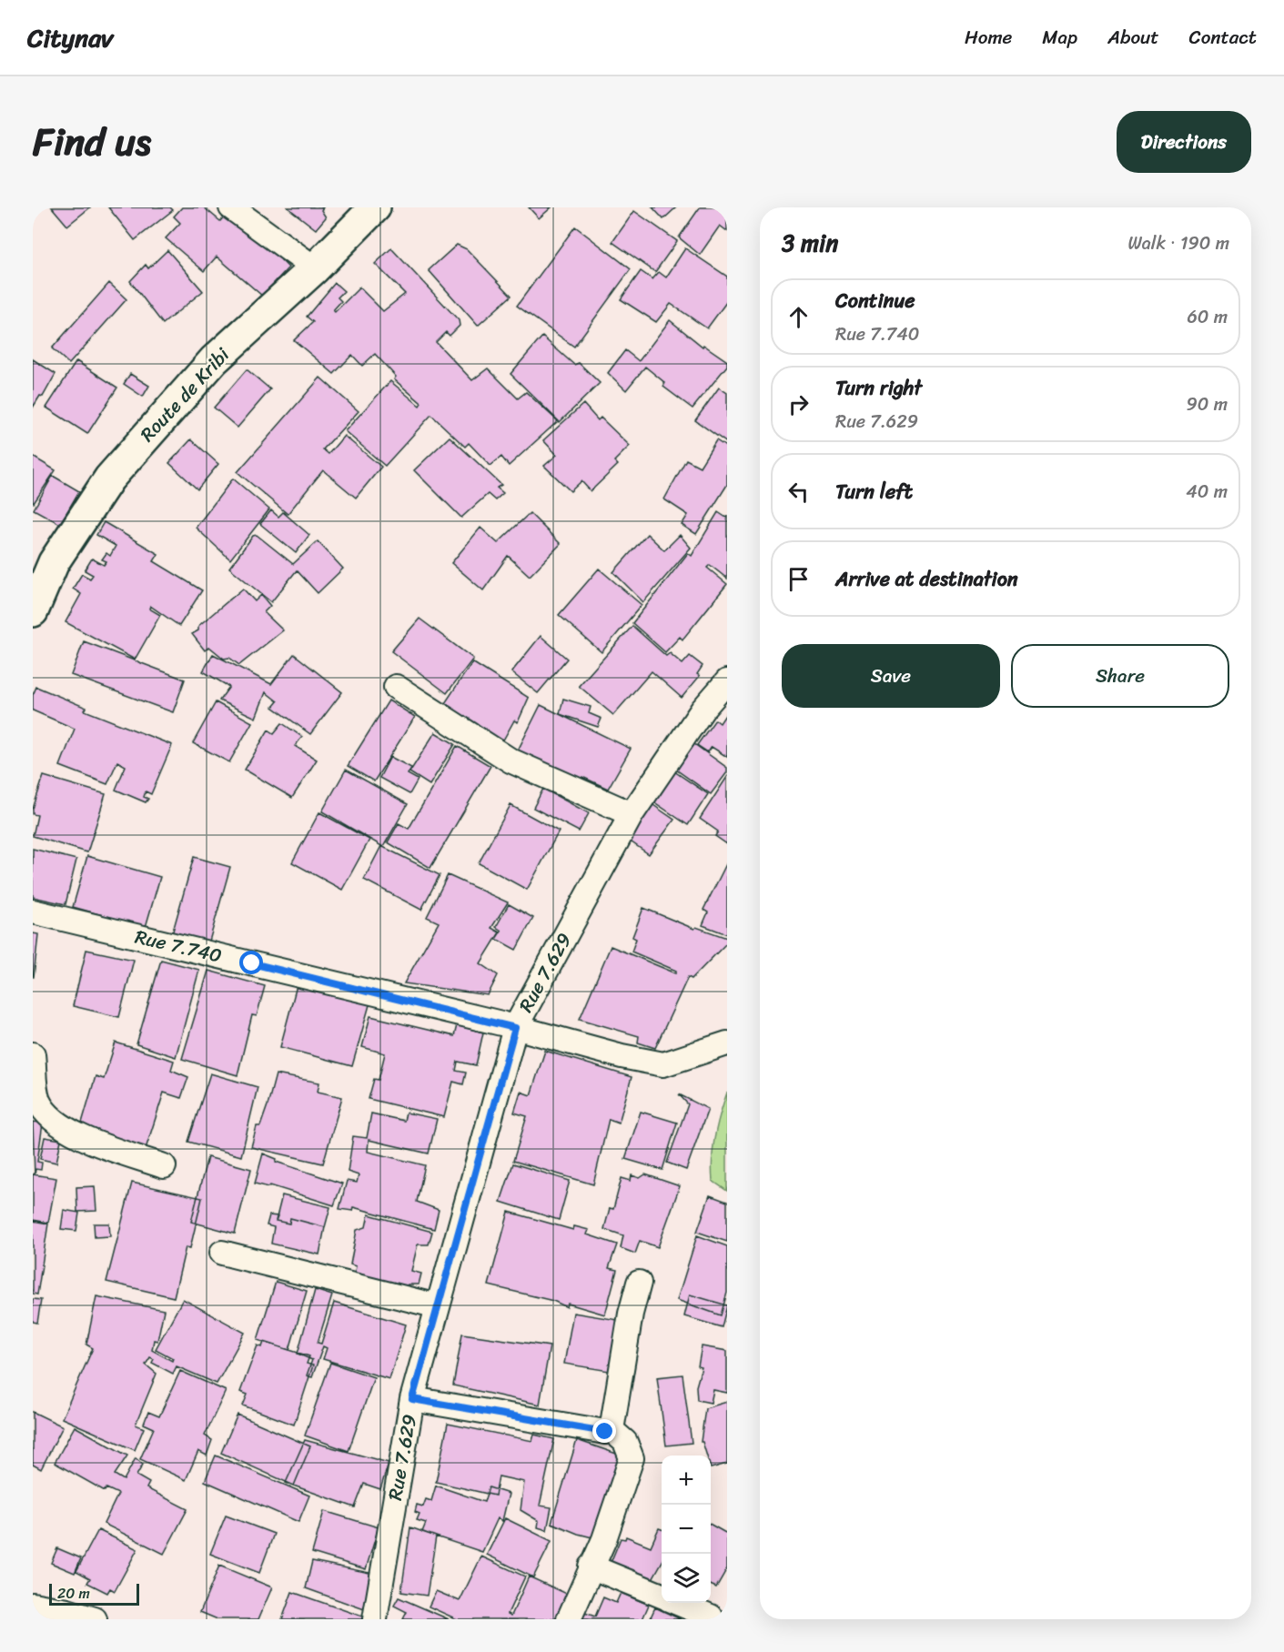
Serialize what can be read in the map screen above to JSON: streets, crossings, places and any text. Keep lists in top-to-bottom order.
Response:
{
  "streets": {
    "main road": ["Route de Kribi"],
    "street": ["Rue 7.740", "Rue 7.629"]
  },
  "crossings": [
    ["Rue 7.740", "Rue 7.629"]
  ],
  "scale_bar": "20 m",
  "page": {
    "header": "Citynav",
    "nav": [
      "Home",
      "Map",
      "About",
      "Contact"
    ],
    "title": "Find us",
    "buttons": [
      "Directions",
      ["Save", "Share"]
    ],
    "heading": ["3 min", "Walk · 190 m"],
    "list": [
      ["Continue", "Rue 7.740", "60 m"],
      ["Turn right", "Rue 7.629", "90 m"],
      ["Turn left", "40 m"],
      "Arrive at destination"
    ],
    "map_buttons": ["+", "−"],
    "scale": "20 m"
  }
}
